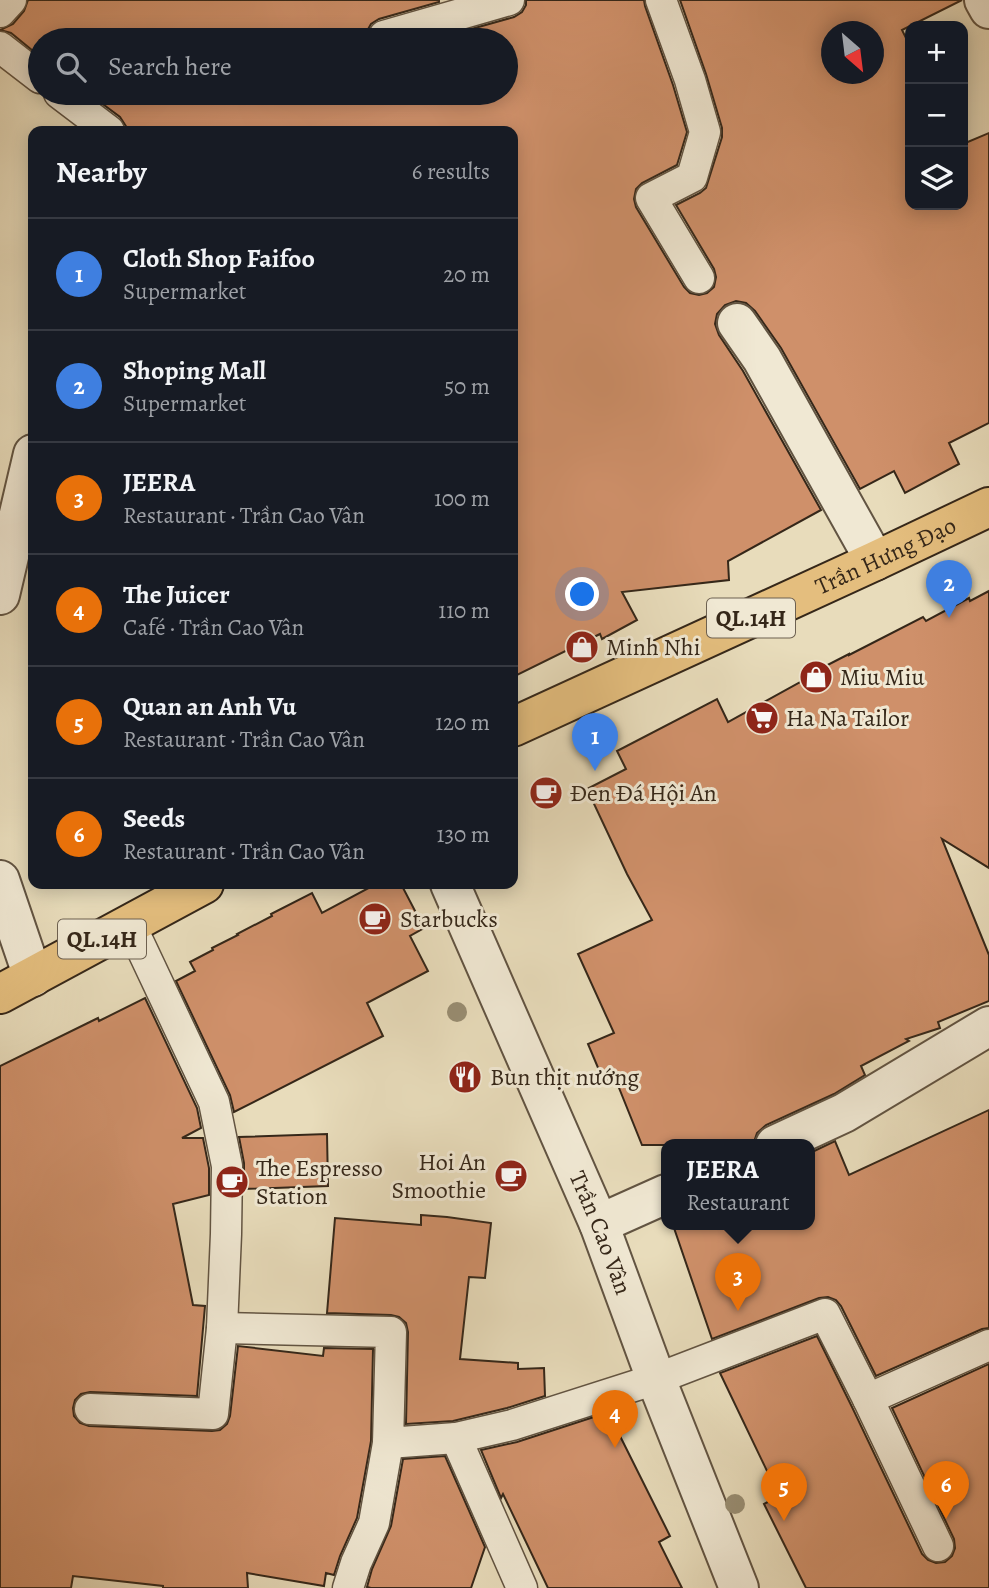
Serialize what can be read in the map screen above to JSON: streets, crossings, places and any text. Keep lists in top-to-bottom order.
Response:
{
  "streets": {
    "main road": ["Trần Hưng Đạo", "QL.14H"],
    "street": ["Trần Cao Vân"]
  },
  "places": {
    "shop": ["Minh Nhi", "Miu Miu"],
    "supermarket": ["Ha Na Tailor"],
    "cafe": [
      "Đen Đá Hội An",
      "Starbucks",
      "Hoi An Smoothie",
      "The Espresso Station"
    ],
    "restaurant": ["Bun thịt nướng"]
  },
  "north": "bottom right",
  "page": {
    "map_buttons": ["+", "−"],
    "search": "Search here",
    "heading": ["Nearby", "6 results"],
    "list": [
      {
        "mark": "1",
        "name": "Cloth Shop Faifoo",
        "note": "Supermarket",
        "value": "20 m"
      },
      {
        "mark": "2",
        "name": "Shoping Mall",
        "note": "Supermarket",
        "value": "50 m"
      },
      {
        "mark": "3",
        "name": "JEERA",
        "note": "Restaurant · Trần Cao Vân",
        "value": "100 m"
      },
      {
        "mark": "4",
        "name": "The Juicer",
        "note": "Café · Trần Cao Vân",
        "value": "110 m"
      },
      {
        "mark": "5",
        "name": "Quan an Anh Vu",
        "note": "Restaurant · Trần Cao Vân",
        "value": "120 m"
      },
      {
        "mark": "6",
        "name": "Seeds",
        "note": "Restaurant · Trần Cao Vân",
        "value": "130 m"
      }
    ],
    "pins": [
      "2",
      "1",
      "3",
      "4",
      "6",
      "5"
    ],
    "popup": ["JEERA", "Restaurant"]
  }
}
